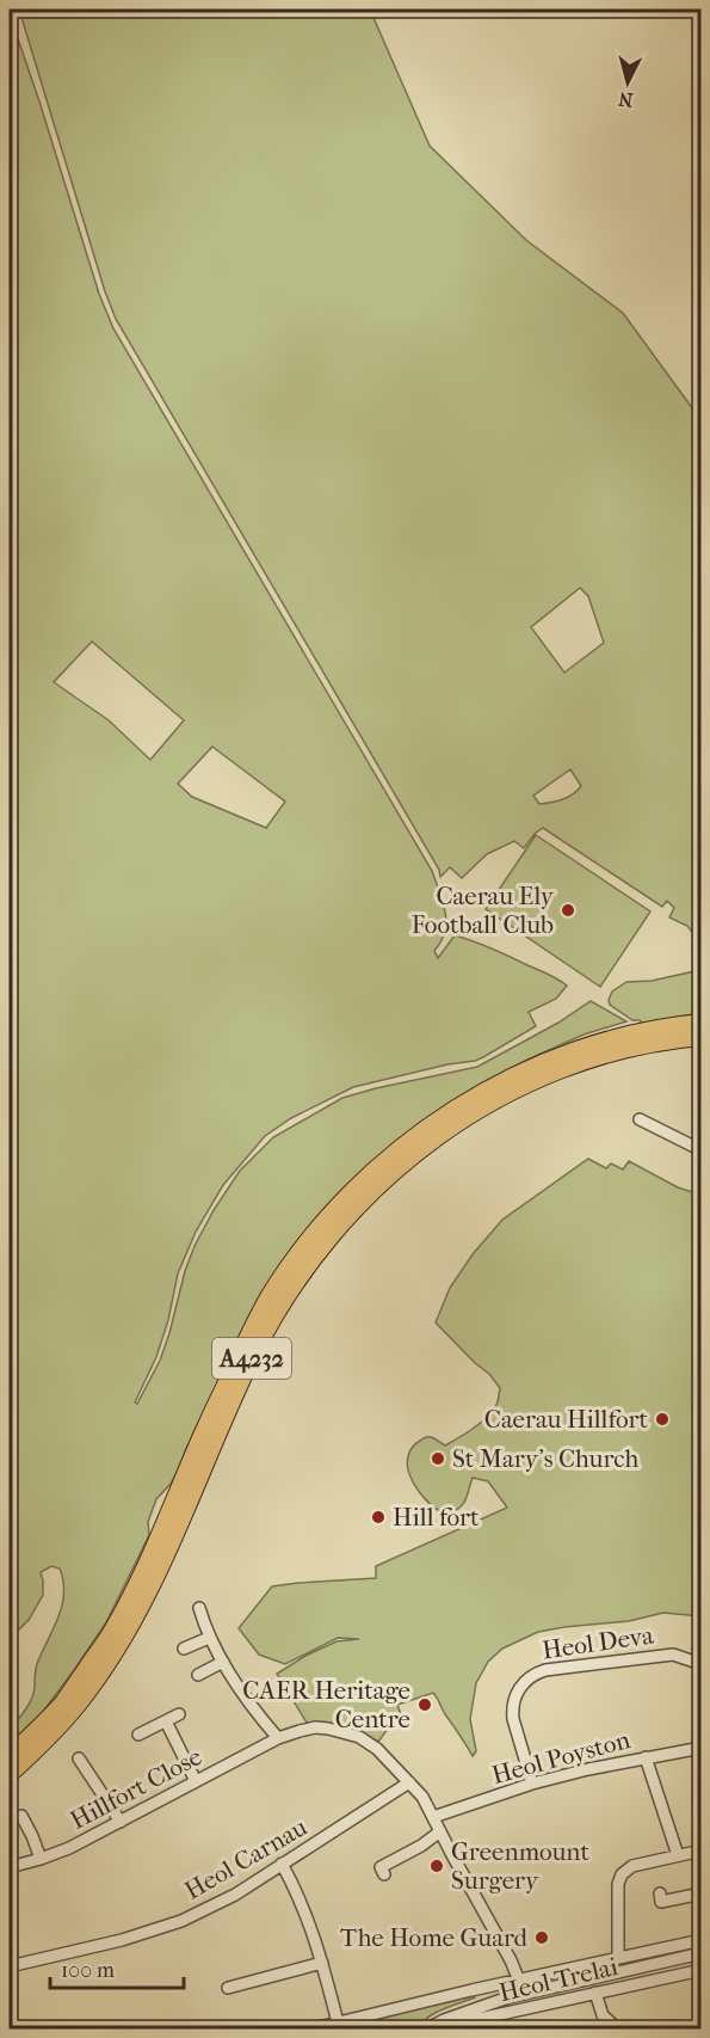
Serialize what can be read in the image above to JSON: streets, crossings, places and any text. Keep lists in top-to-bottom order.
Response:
{
  "streets": {
    "main road": ["A4232"],
    "street": [
      "Heol Deva",
      "Heol Poyston",
      "Hillfort Close",
      "Heol Carnau",
      "Heol Trelai"
    ]
  },
  "crossings": [
    ["Heol Deva", "Heol Poyston"],
    ["Heol Poyston", "Hillfort Close"],
    ["Hillfort Close", "Heol Carnau"],
    ["Hillfort Close", "Heol Trelai"]
  ],
  "places": [
    "Caerau Ely Football Club",
    "Caerau Hillfort",
    "St Mary's Church",
    "Hill fort",
    "CAER Heritage Centre",
    "Greenmount Surgery",
    "The Home Guard"
  ],
  "scale_bar": "100 m",
  "north": "bottom"
}
